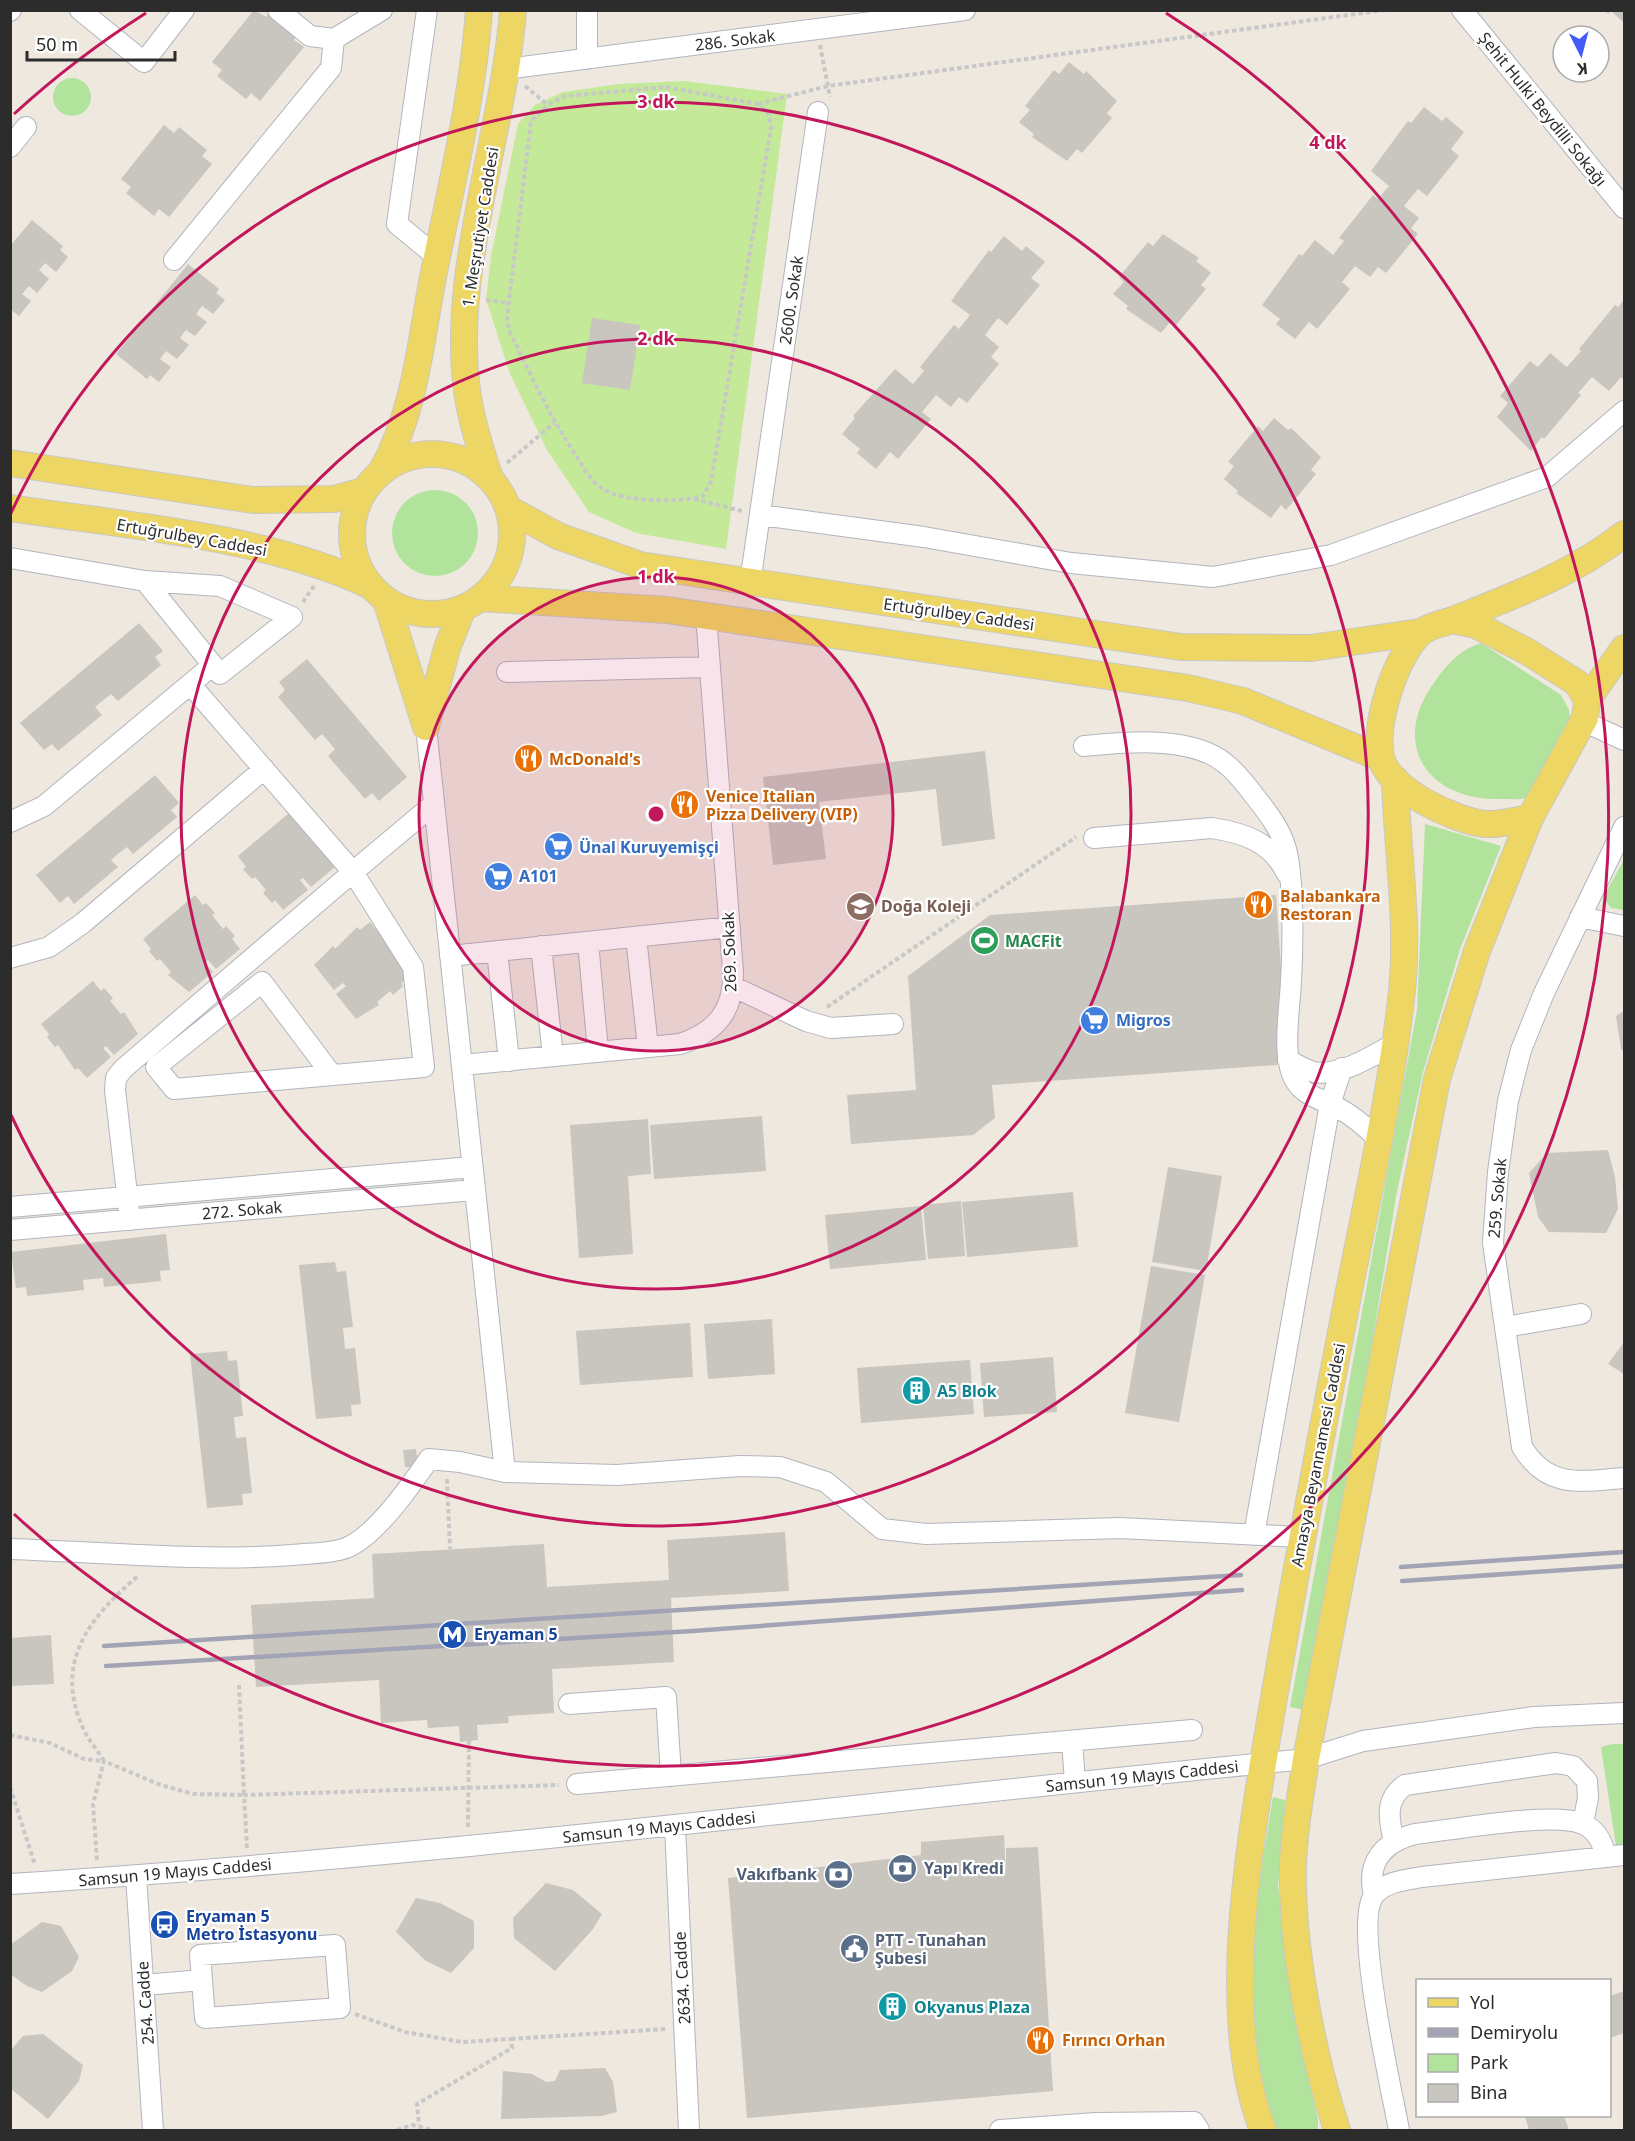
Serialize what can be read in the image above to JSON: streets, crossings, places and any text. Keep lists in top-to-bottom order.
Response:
{
  "streets": {
    "main road": ["1. Meşrutiyet Caddesi", "Ertuğrulbey Caddesi", "Amasya Beyannamesi Caddesi"],
    "street": [
      "286. Sokak",
      "Şehit Hulki Beydilli Sokağı",
      "2600. Sokak",
      "269. Sokak",
      "259. Sokak",
      "272. Sokak",
      "Samsun 19 Mayıs Caddesi",
      "2634. Cadde",
      "254. Cadde"
    ]
  },
  "crossings": [
    ["286. Sokak", "1. Meşrutiyet Caddesi"],
    ["1. Meşrutiyet Caddesi", "Ertuğrulbey Caddesi"],
    ["2600. Sokak", "Ertuğrulbey Caddesi"],
    ["Ertuğrulbey Caddesi", "Amasya Beyannamesi Caddesi"],
    ["Amasya Beyannamesi Caddesi", "Samsun 19 Mayıs Caddesi"],
    ["Samsun 19 Mayıs Caddesi", "2634. Cadde"],
    ["Samsun 19 Mayıs Caddesi", "254. Cadde"]
  ],
  "places": {
    "restaurant": [
      "McDonald's",
      "Venice Italian Pizza Delivery (VIP)",
      "Balabankara Restoran",
      "Fırıncı Orhan"
    ],
    "supermarket": ["Ünal Kuruyemişçi", "A101", "Migros"],
    "school or university": ["Doğa Koleji"],
    "sports": ["MACFit"],
    "building": ["A5 Blok", "Okyanus Plaza"],
    "metro station": ["Eryaman 5"],
    "bank": ["Yapı Kredi", "Vakıfbank"],
    "bus stop": ["Eryaman 5 Metro İstasyonu"],
    "public building": ["PTT - Tunahan Şubesi"]
  },
  "legend": [
    "Yol",
    "Demiryolu",
    "Park",
    "Bina"
  ],
  "scale_bar": "50 m",
  "north": "bottom",
  "rings": [
    "3 dk",
    "4 dk",
    "2 dk",
    "1 dk"
  ]
}
